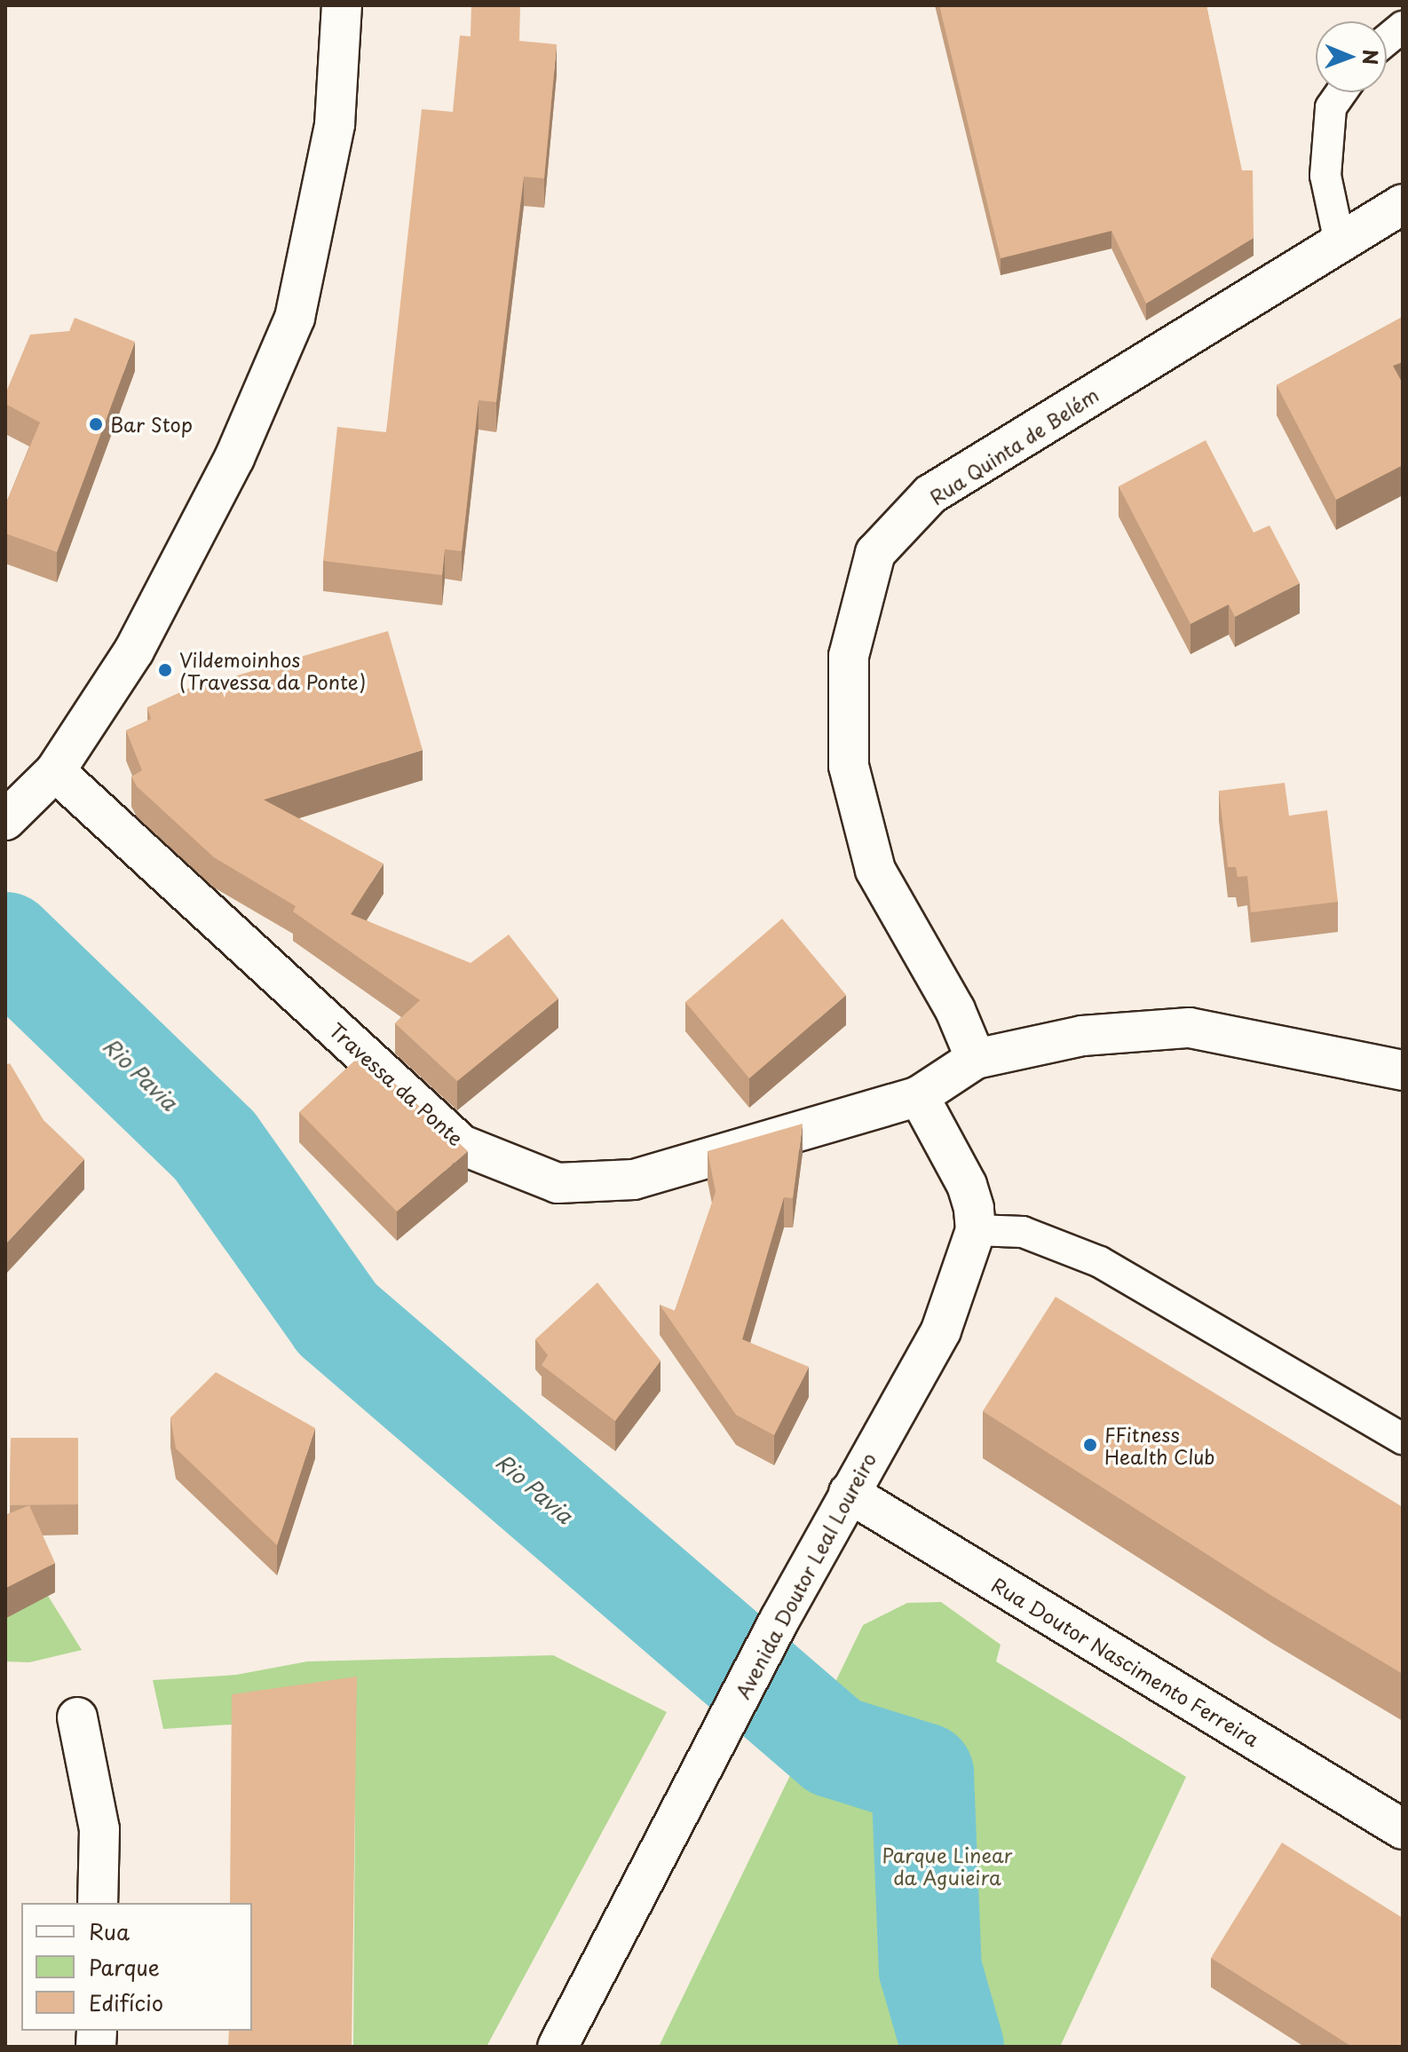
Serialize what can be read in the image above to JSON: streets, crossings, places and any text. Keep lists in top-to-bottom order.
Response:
{
  "streets": {
    "street": [
      "Rua Quinta de Belém",
      "Travessa da Ponte",
      "Avenida Doutor Leal Loureiro",
      "Rua Doutor Nascimento Ferreira"
    ]
  },
  "crossings": [
    ["Rua Quinta de Belém", "Travessa da Ponte"],
    ["Avenida Doutor Leal Loureiro", "Rua Doutor Nascimento Ferreira"]
  ],
  "water": ["Rio Pavia"],
  "parks": ["Parque Linear da Aguieira"],
  "places": ["Bar Stop", "Vildemoinhos (Travessa da Ponte)", "FFitness Health Club"],
  "legend": ["Rua", "Parque", "Edifício"],
  "north": "right"
}
